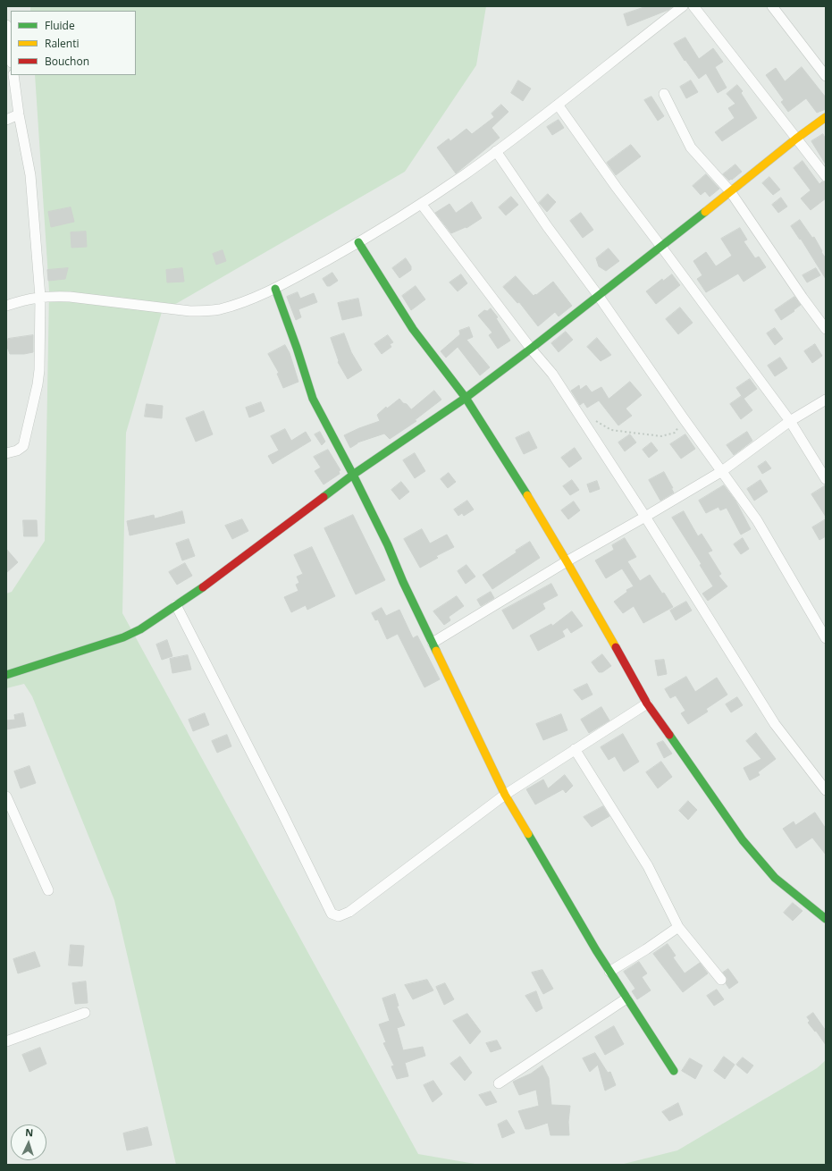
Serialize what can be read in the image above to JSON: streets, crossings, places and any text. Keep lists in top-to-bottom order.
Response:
{
  "legend": ["Fluide", "Ralenti", "Bouchon"],
  "north": "top"
}
